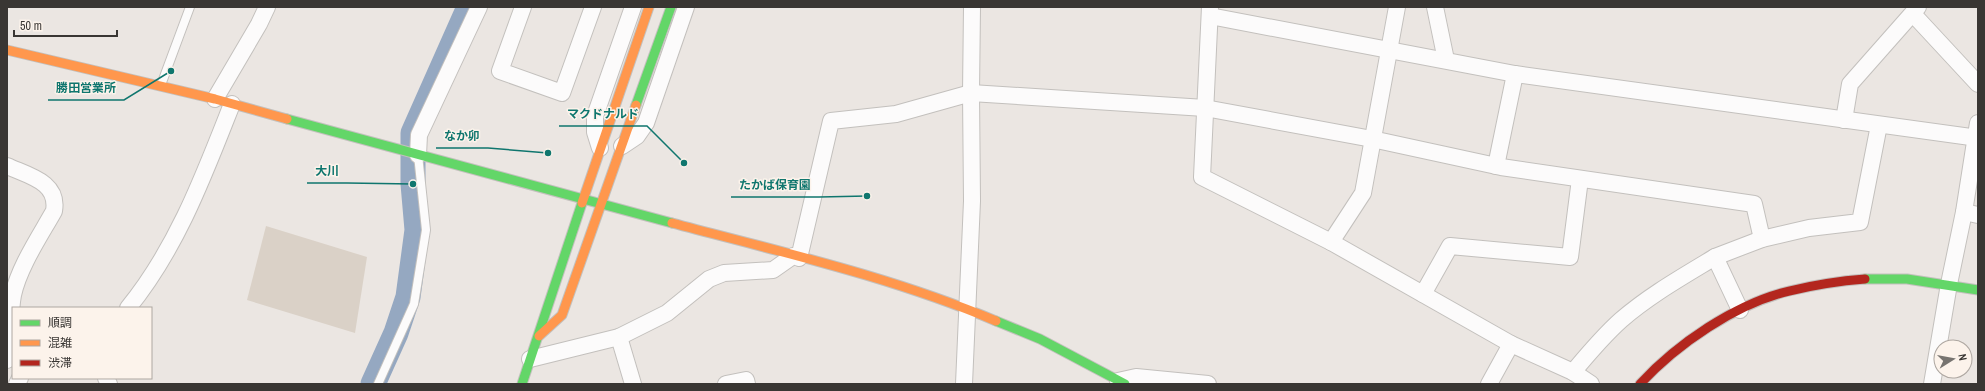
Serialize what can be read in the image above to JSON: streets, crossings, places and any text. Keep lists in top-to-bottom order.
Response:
{
  "places": [
    "勝田営業所",
    "なか卯",
    "マクドナルド",
    "大川",
    "たかば保育園"
  ],
  "legend": ["順調", "混雑", "渋滞"],
  "scale_bar": "50 m",
  "north": "right"
}
